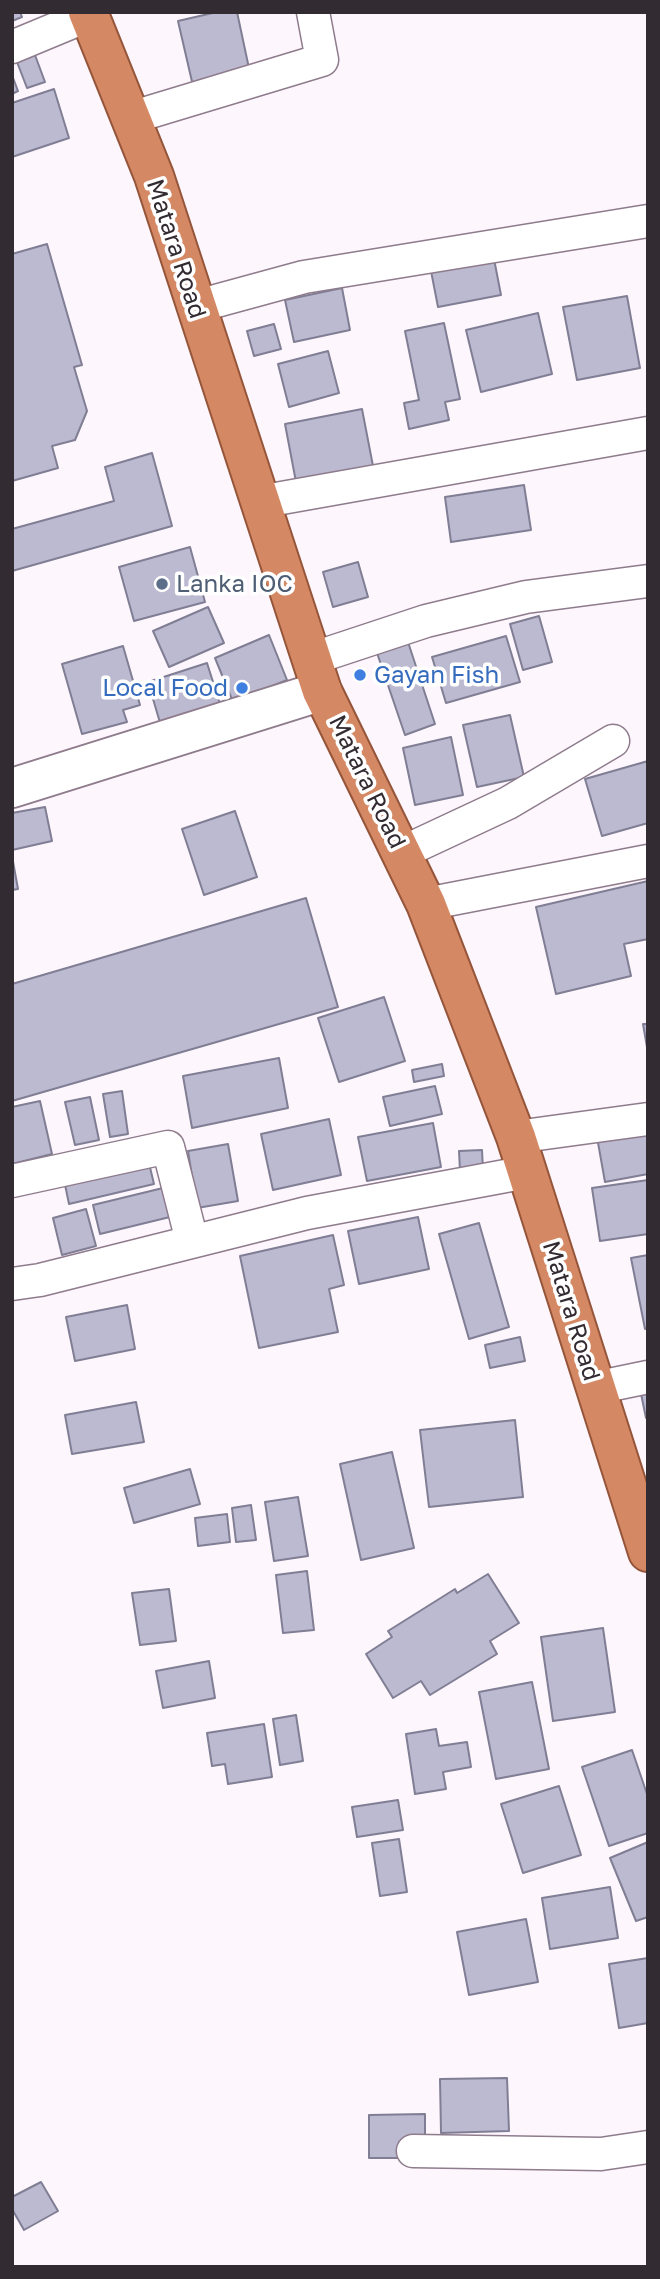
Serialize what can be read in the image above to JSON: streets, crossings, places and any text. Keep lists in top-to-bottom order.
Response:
{
  "streets": {
    "highway": ["Matara Road"]
  },
  "places": ["Lanka IOC", "Gayan Fish", "Local Food"]
}
